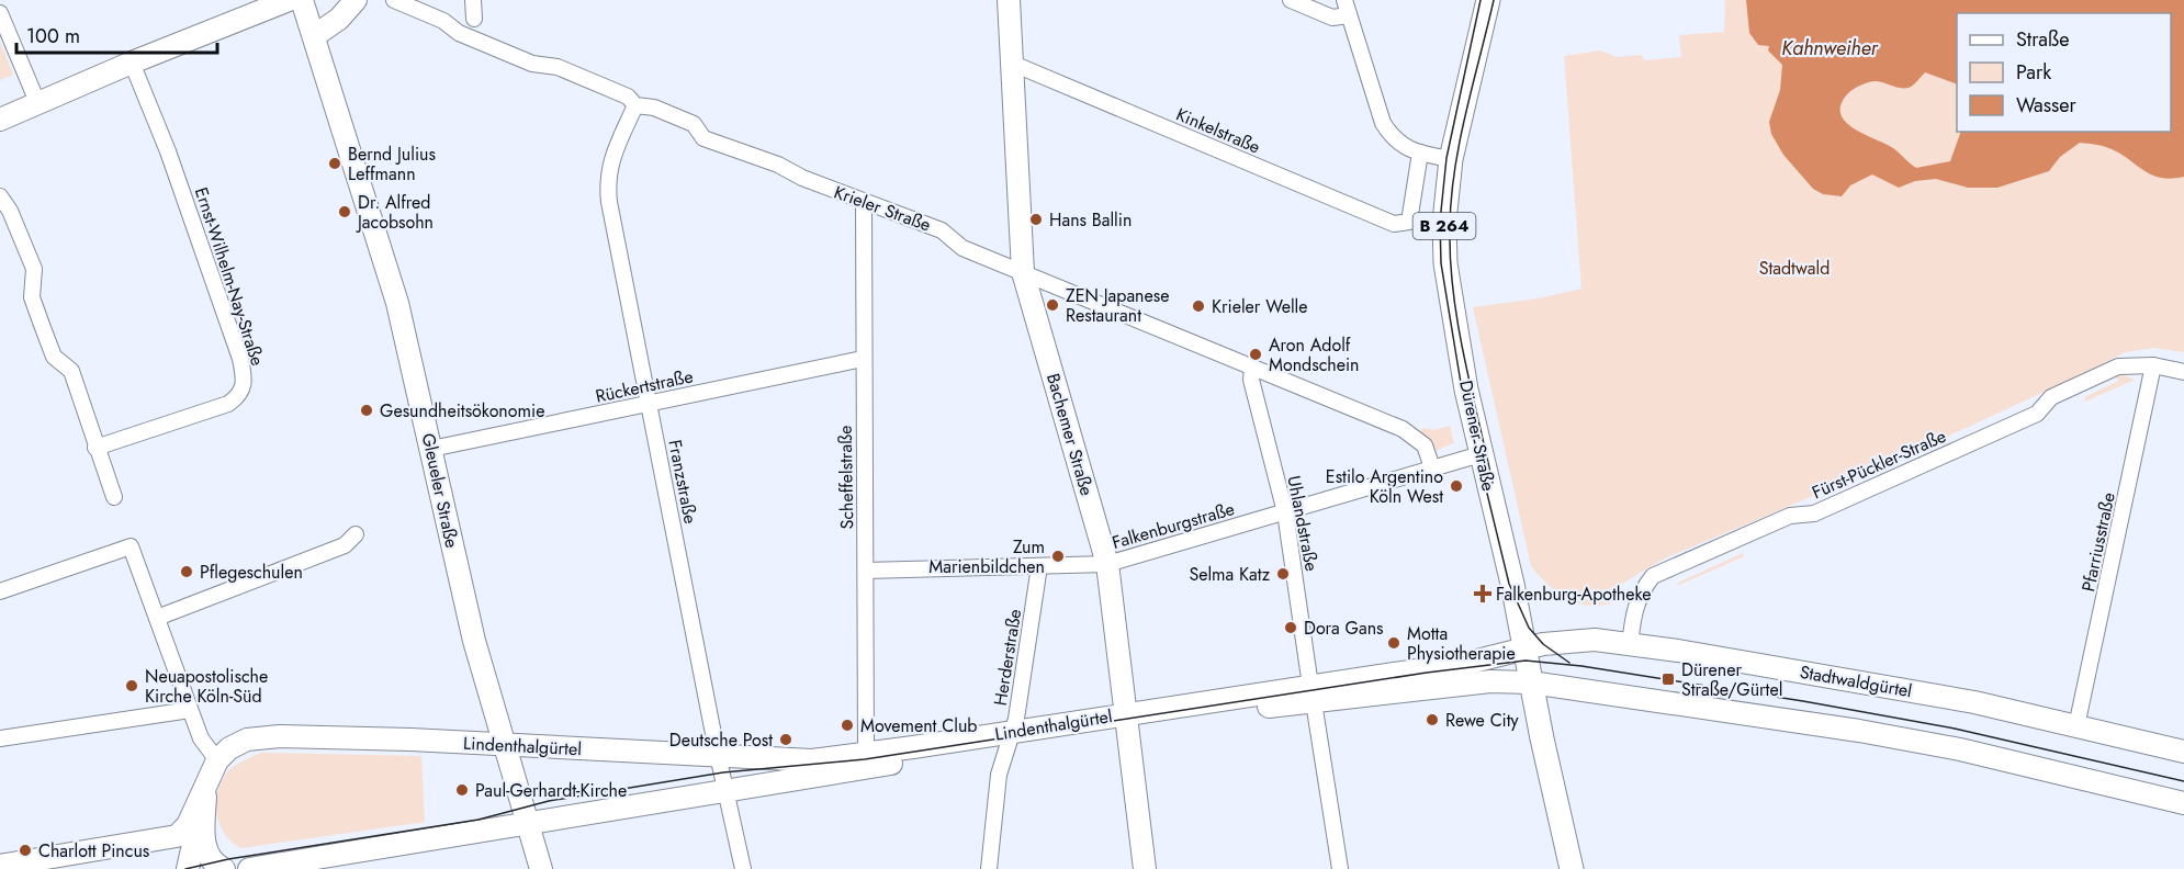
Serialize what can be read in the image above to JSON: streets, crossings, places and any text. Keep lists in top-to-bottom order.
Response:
{
  "streets": {
    "main road": [
      "B 264",
      "Bachemer Straße",
      "Dürener Straße",
      "Gleueler Straße",
      "Stadtwaldgürtel",
      "Lindenthalgürtel"
    ],
    "street": [
      "Kinkelstraße",
      "Krieler Straße",
      "Ernst-Wilhelm-Nay-Straße",
      "Rückertstraße",
      "Fürst-Pückler-Straße",
      "Scheffelstraße",
      "Franzstraße",
      "Uhlandstraße",
      "Falkenburgstraße",
      "Pfarriusstraße",
      "Herderstraße"
    ]
  },
  "crossings": [
    ["Kinkelstraße", "Bachemer Straße"],
    ["Krieler Straße", "Bachemer Straße"],
    ["Krieler Straße", "Scheffelstraße"],
    ["Krieler Straße", "Franzstraße"],
    ["Krieler Straße", "Uhlandstraße"],
    ["Krieler Straße", "Falkenburgstraße"],
    ["Rückertstraße", "Scheffelstraße"],
    ["Rückertstraße", "Franzstraße"],
    ["Rückertstraße", "Gleueler Straße"],
    ["Bachemer Straße", "Falkenburgstraße"],
    ["Bachemer Straße", "Lindenthalgürtel"],
    ["Dürener Straße", "Falkenburgstraße"],
    ["Dürener Straße", "Stadtwaldgürtel"],
    ["Dürener Straße", "Lindenthalgürtel"],
    ["Fürst-Pückler-Straße", "Pfarriusstraße"],
    ["Fürst-Pückler-Straße", "Stadtwaldgürtel"],
    ["Scheffelstraße", "Falkenburgstraße"],
    ["Scheffelstraße", "Lindenthalgürtel"],
    ["Franzstraße", "Lindenthalgürtel"],
    ["Gleueler Straße", "Lindenthalgürtel"],
    ["Uhlandstraße", "Falkenburgstraße"],
    ["Uhlandstraße", "Lindenthalgürtel"],
    ["Falkenburgstraße", "Herderstraße"],
    ["Pfarriusstraße", "Stadtwaldgürtel"],
    ["Herderstraße", "Lindenthalgürtel"],
    ["Stadtwaldgürtel", "Lindenthalgürtel"]
  ],
  "water": ["Kahnweiher"],
  "parks": ["Stadtwald"],
  "places": {
    "other": [
      "Bernd Julius Leffmann",
      "Dr. Alfred Jacobsohn",
      "Hans Ballin",
      "ZEN Japanese Restaurant",
      "Krieler Welle",
      "Aron Adolf Mondschein",
      "Gesundheitsökonomie",
      "Estilo Argentino Köln West",
      "Zum Marienbildchen",
      "Pflegeschulen",
      "Selma Katz",
      "Dora Gans",
      "Motta Physiotherapie",
      "Neuapostolische Kirche Köln-Süd",
      "Rewe City",
      "Movement Club",
      "Deutsche Post",
      "Paul-Gerhardt-Kirche",
      "Charlott Pincus"
    ],
    "health": ["Falkenburg-Apotheke"],
    "transit": ["Dürener Straße/Gürtel"]
  },
  "legend": ["Straße", "Park", "Wasser"],
  "scale_bar": "100 m"
}
